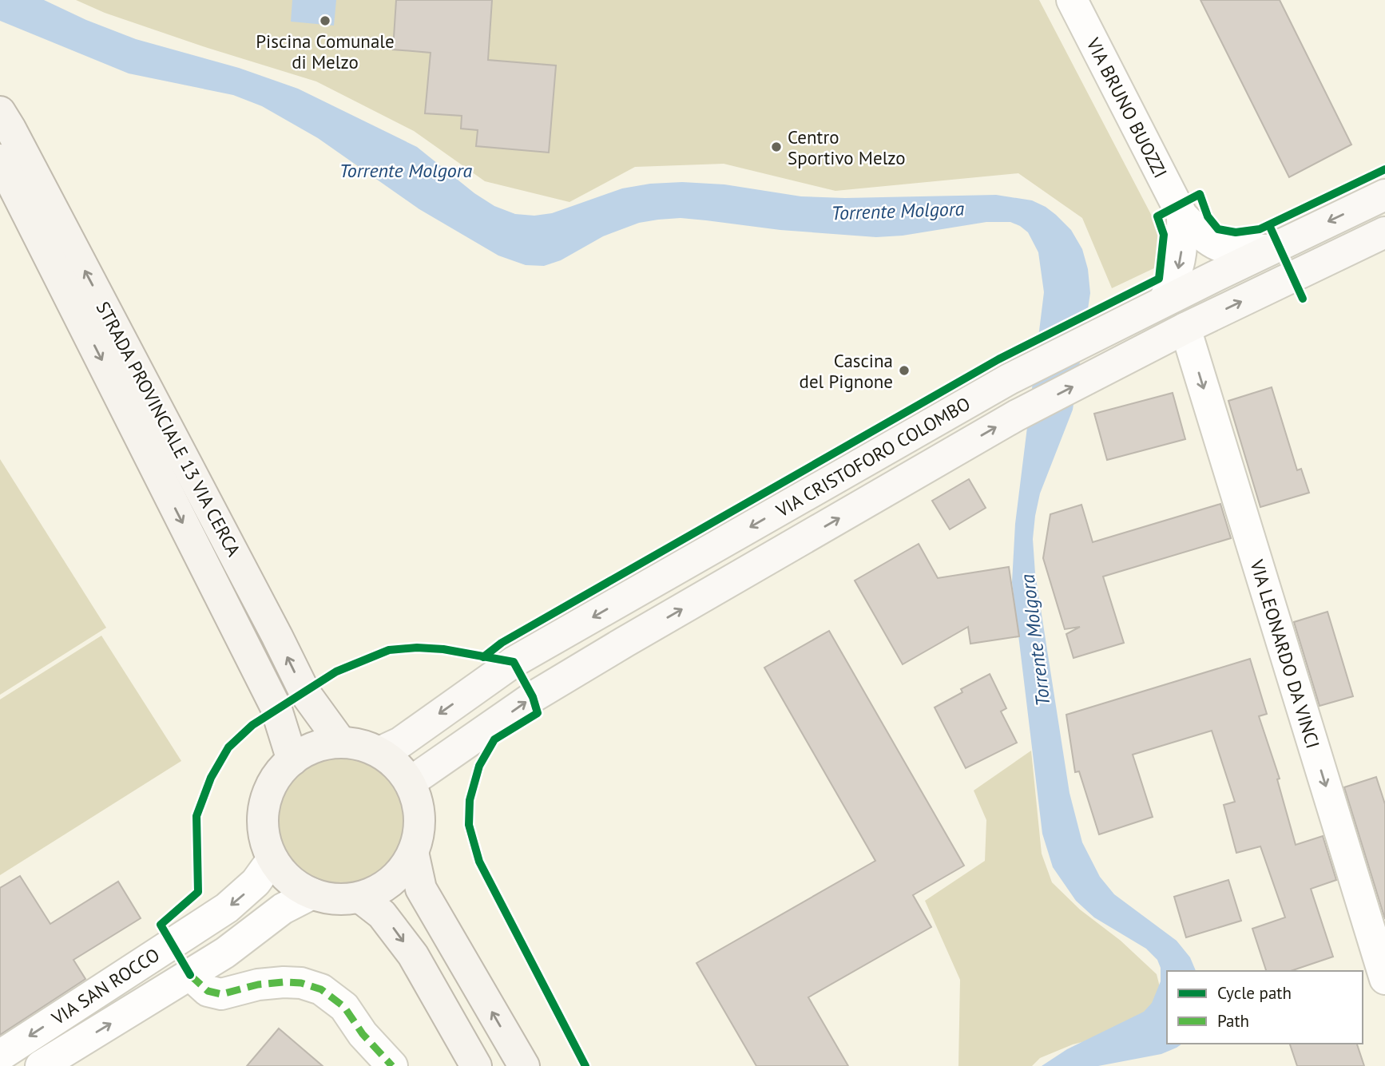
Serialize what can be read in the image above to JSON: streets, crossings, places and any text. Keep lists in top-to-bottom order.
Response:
{
  "streets": {
    "main road": ["STRADA PROVINCIALE 13 VIA CERCA"],
    "street": [
      "VIA BRUNO BUOZZI",
      "VIA CRISTOFORO COLOMBO",
      "VIA LEONARDO DA VINCI",
      "VIA SAN ROCCO"
    ]
  },
  "crossings": [
    ["VIA BRUNO BUOZZI", "VIA CRISTOFORO COLOMBO"],
    ["STRADA PROVINCIALE 13 VIA CERCA", "VIA CRISTOFORO COLOMBO"],
    ["STRADA PROVINCIALE 13 VIA CERCA", "VIA SAN ROCCO"],
    ["VIA CRISTOFORO COLOMBO", "VIA LEONARDO DA VINCI"],
    ["VIA CRISTOFORO COLOMBO", "VIA SAN ROCCO"]
  ],
  "one_way": ["VIA LEONARDO DA VINCI"],
  "water": ["Torrente Molgora"],
  "places": ["Piscina Comunale di Melzo", "Centro Sportivo Melzo", "Cascina del Pignone"],
  "legend": ["Cycle path", "Path"]
}
